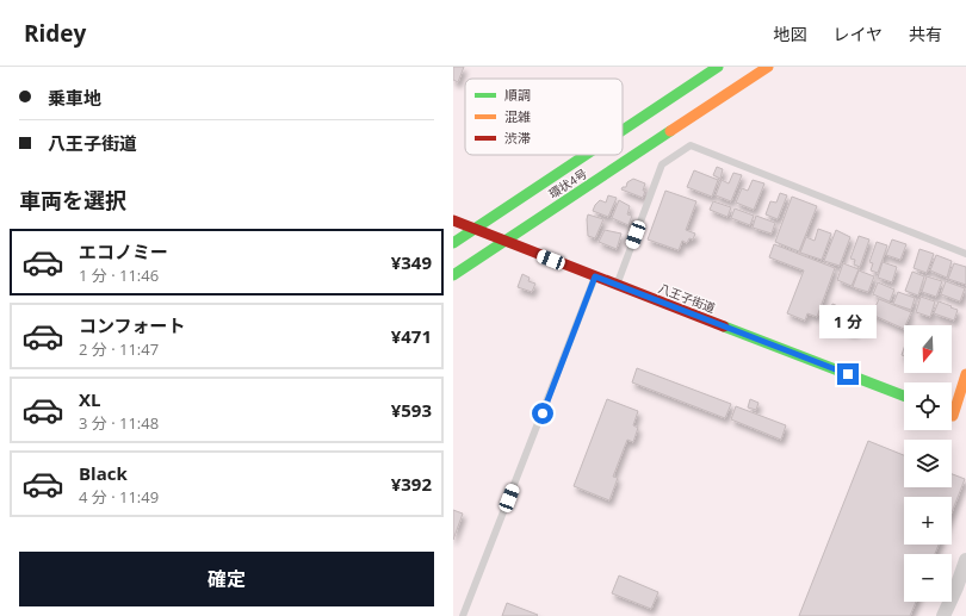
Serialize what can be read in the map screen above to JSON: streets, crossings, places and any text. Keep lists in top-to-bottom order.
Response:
{
  "streets": {
    "main road": ["環状4号", "八王子街道"]
  },
  "crossings": [
    ["環状4号", "八王子街道"]
  ],
  "legend": ["順調", "混雑", "渋滞"],
  "north": "bottom",
  "page": {
    "header": "Ridey",
    "nav": ["地図", "レイヤ", "共有"],
    "banner": ["乗車地", "八王子街道"],
    "heading": "車両を選択",
    "list": [
      {
        "name": "エコノミー",
        "note": "1 分 · 11:46",
        "value": "¥349"
      },
      {
        "name": "コンフォート",
        "note": "2 分 · 11:47",
        "value": "¥471"
      },
      {
        "name": "XL",
        "note": "3 分 · 11:48",
        "value": "¥593"
      },
      {
        "name": "Black",
        "note": "4 分 · 11:49",
        "value": "¥392"
      }
    ],
    "bubble": "1 分",
    "map_buttons": ["+", "−"],
    "buttons": "確定"
  }
}
